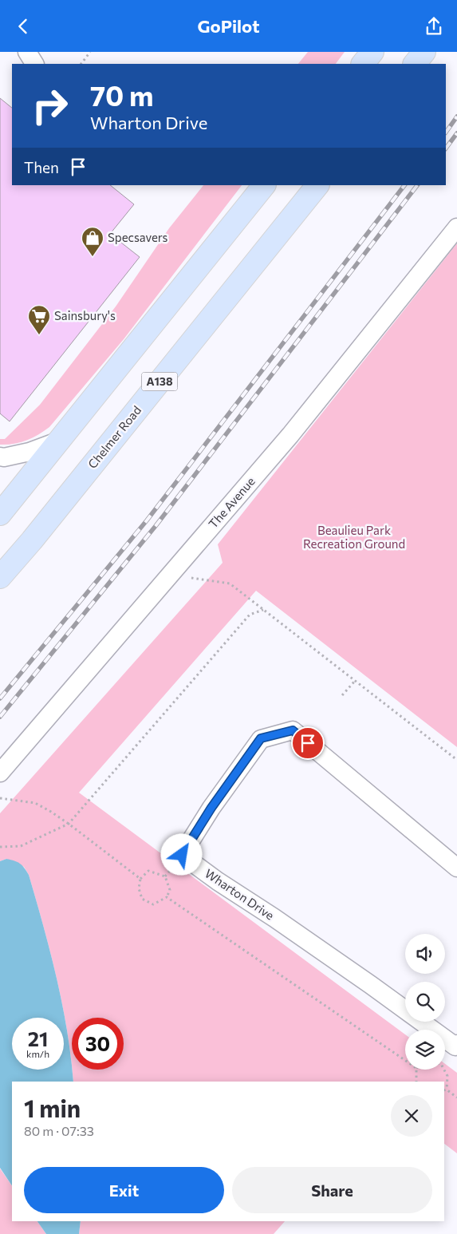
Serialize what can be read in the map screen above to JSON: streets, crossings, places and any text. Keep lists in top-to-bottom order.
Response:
{
  "streets": {
    "main road": ["A138", "Chelmer Road"],
    "street": ["The Avenue", "Wharton Drive"]
  },
  "parks": ["Beaulieu Park Recreation Ground"],
  "places": {
    "shop": ["Specsavers"],
    "supermarket": ["Sainsbury's"]
  },
  "page": {
    "header": "GoPilot",
    "turn": ["70 m", "Wharton Drive"],
    "then": "Then",
    "speed": "21 km/h",
    "limit": "30",
    "heading": ["1 min", "80 m · 07:33"],
    "buttons": ["Exit", "Share"]
  }
}
